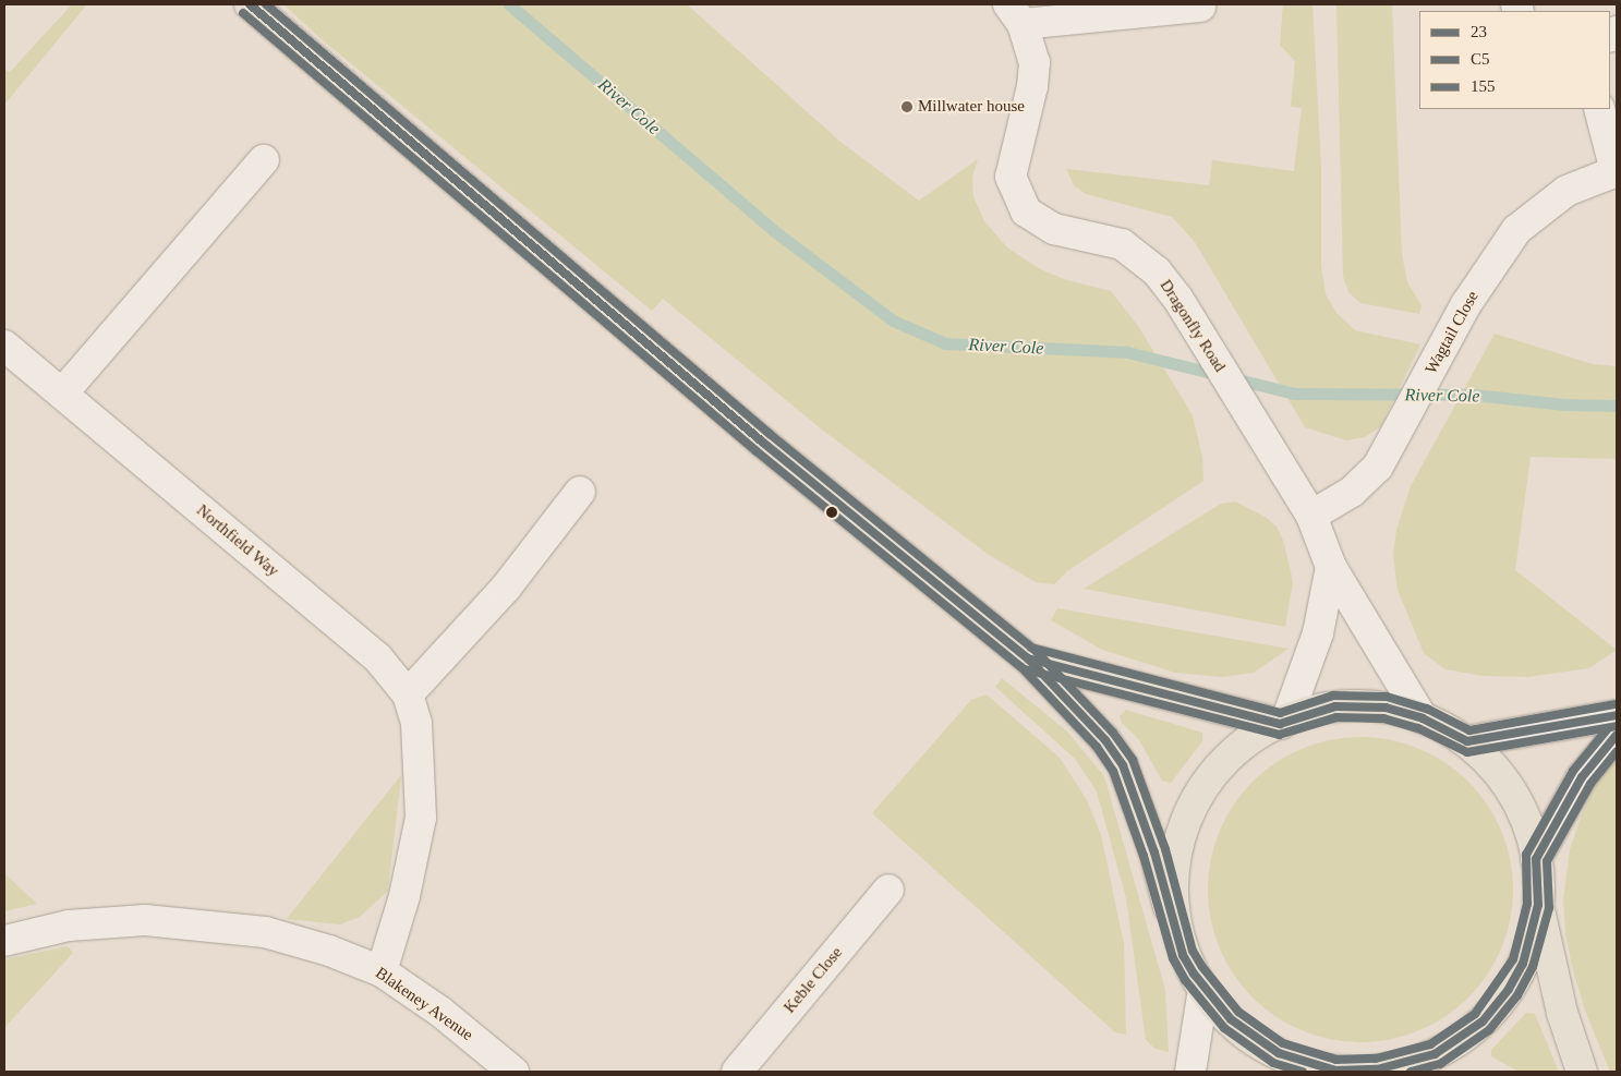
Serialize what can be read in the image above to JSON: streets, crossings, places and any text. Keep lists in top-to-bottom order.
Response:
{
  "streets": {
    "street": [
      "Dragonfly Road",
      "Wagtail Close",
      "Northfield Way",
      "Keble Close",
      "Blakeney Avenue"
    ]
  },
  "crossings": [
    ["Dragonfly Road", "Wagtail Close"],
    ["Northfield Way", "Blakeney Avenue"]
  ],
  "water": ["River Cole"],
  "places": ["Millwater house"],
  "lines": ["transit line 23", "transit line 155", "transit line C5"],
  "legend": ["23", "C5", "155"]
}
